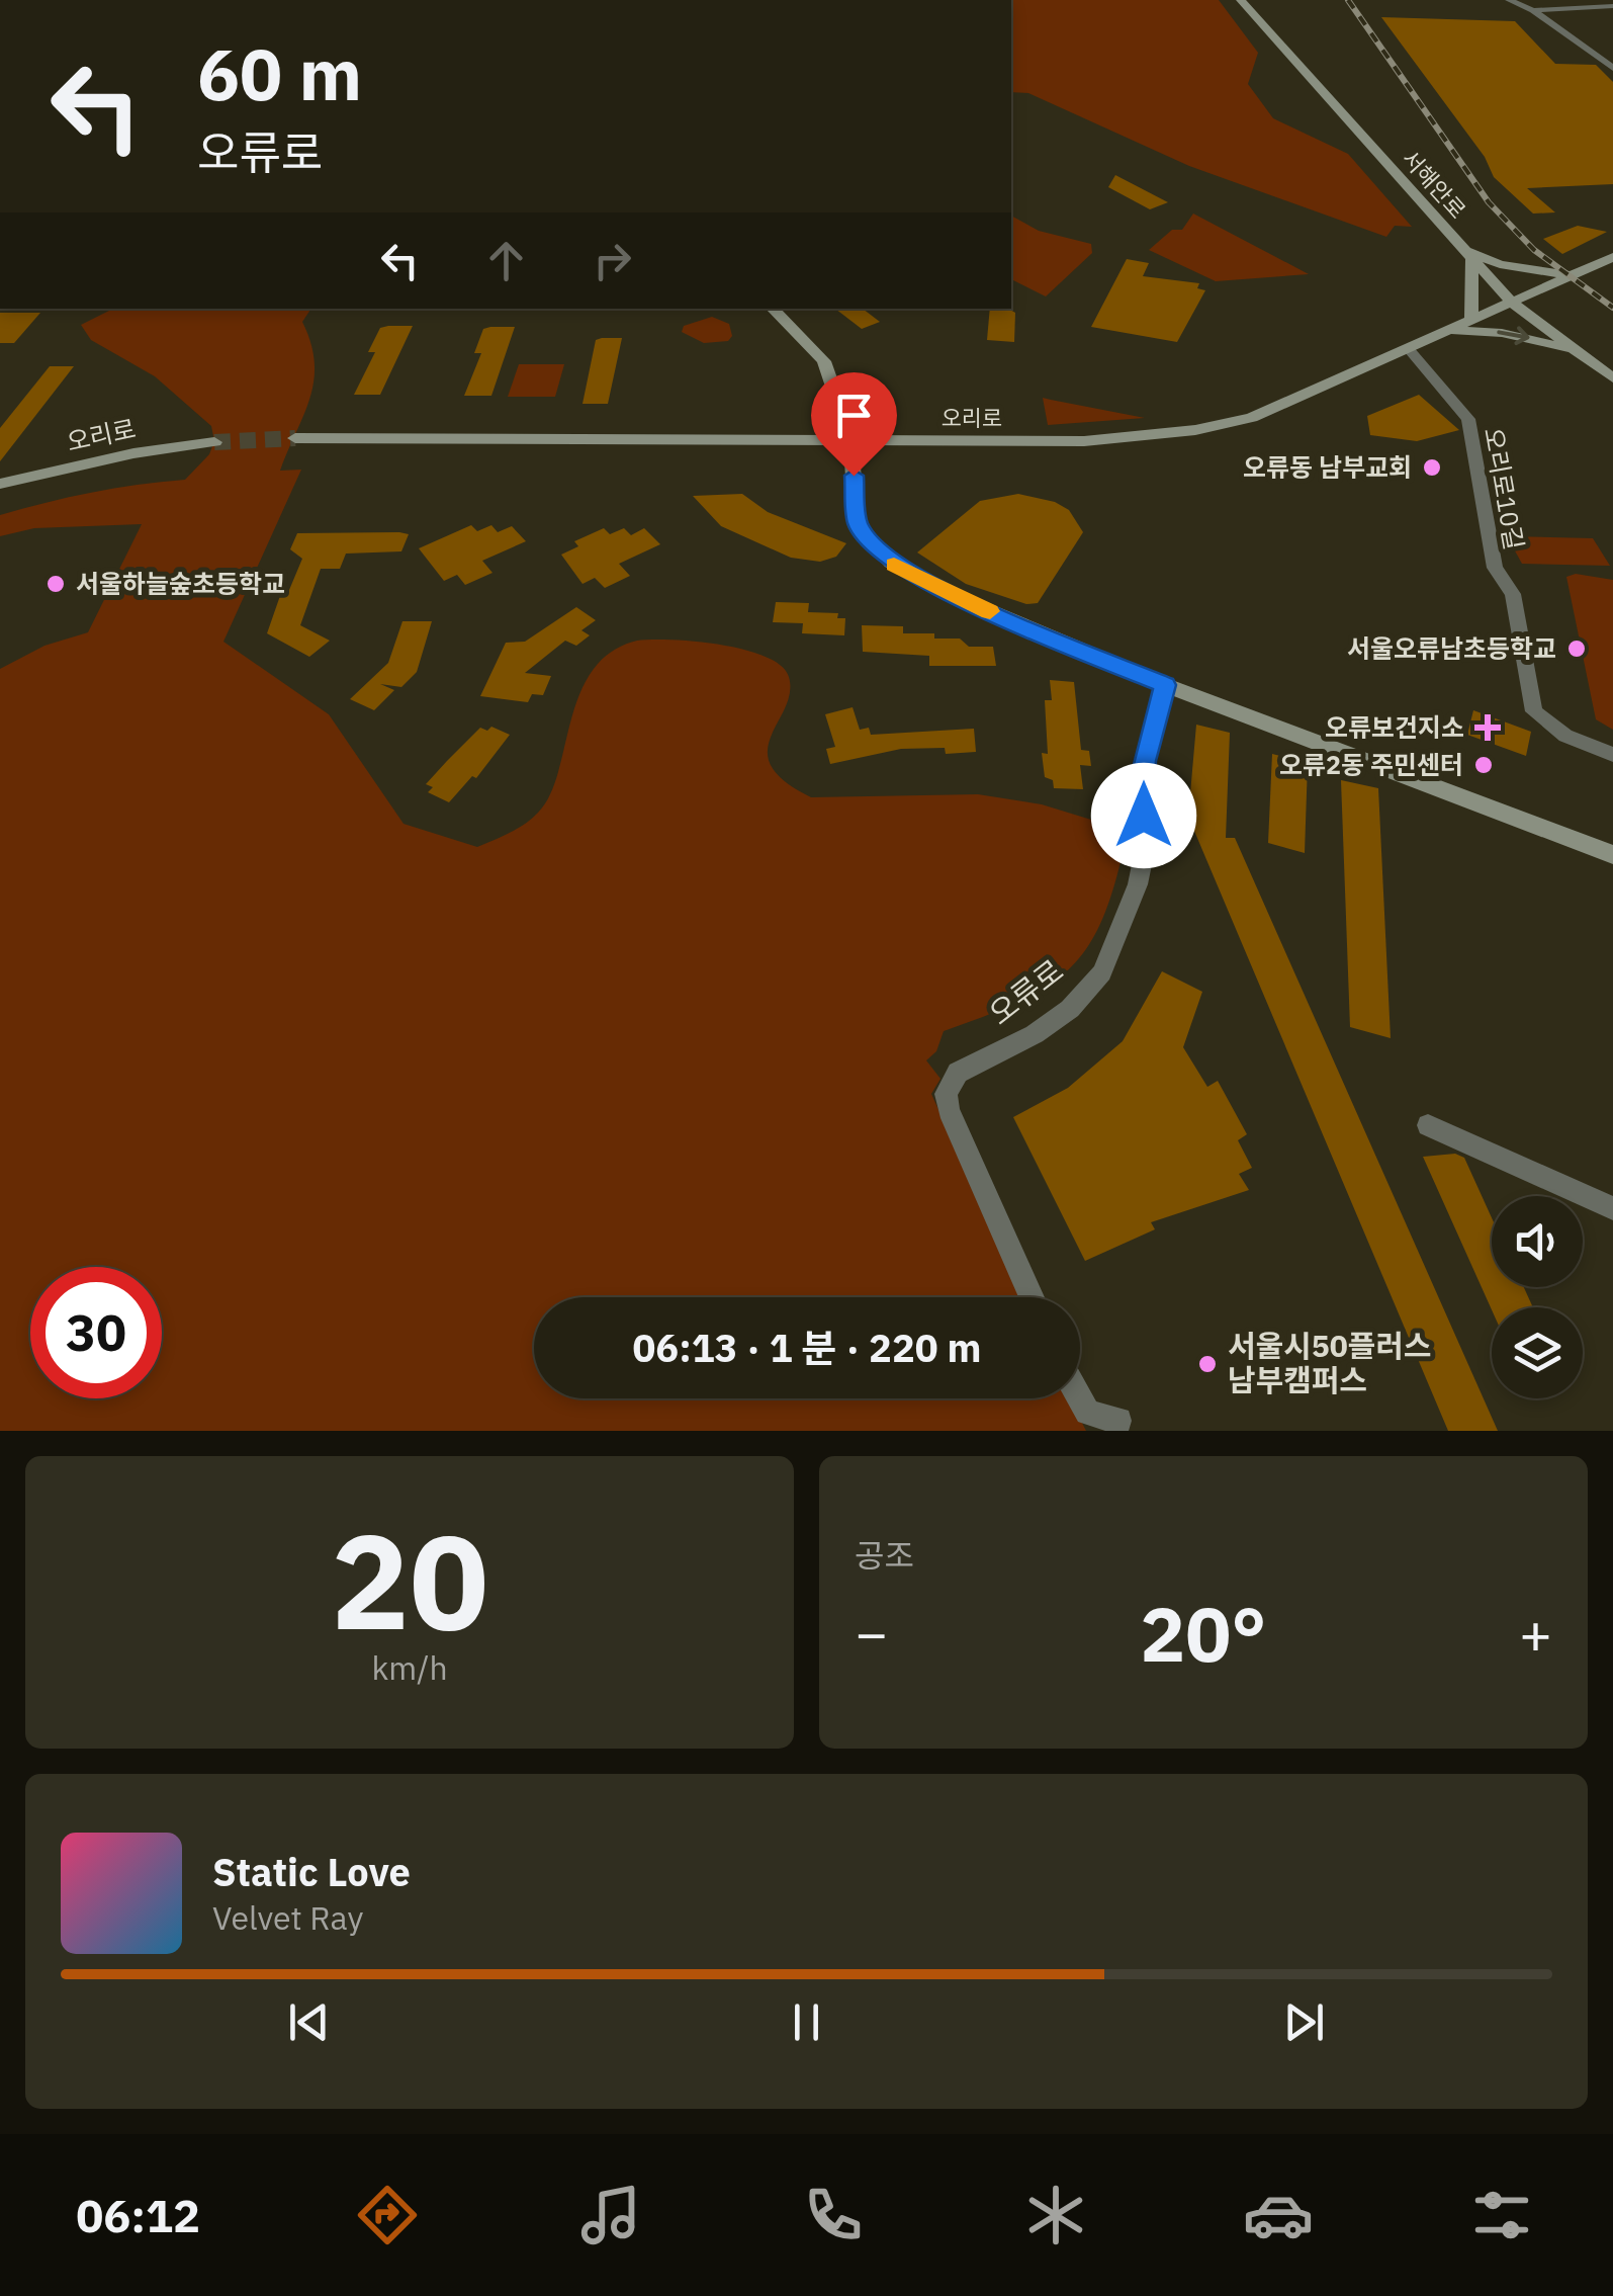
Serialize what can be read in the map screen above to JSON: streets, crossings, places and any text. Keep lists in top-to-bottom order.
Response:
{
  "streets": {
    "main road": ["서해안로", "오리로"],
    "street": ["오리로10길", "오류로"]
  },
  "crossings": [
    ["서해안로", "오리로"],
    ["오리로", "오리로10길"]
  ],
  "places": {
    "other": [
      "오류동 남부교회",
      "서울하늘숲초등학교",
      "서울오류남초등학교",
      "오류2동 주민센터",
      "서울시50플러스 남부캠퍼스"
    ],
    "health": ["오류보건지소"]
  },
  "page": {
    "turn": ["60 m", "오류로"],
    "limit": "30",
    "trip": "06:13 · 1 분 · 220 m",
    "tile": [
      ["20", "km/h"],
      "공조"
    ],
    "heat": ["−", "20°", "+"],
    "song": ["Static Love", "Velvet Ray"],
    "tabs": "06:12"
  }
}
